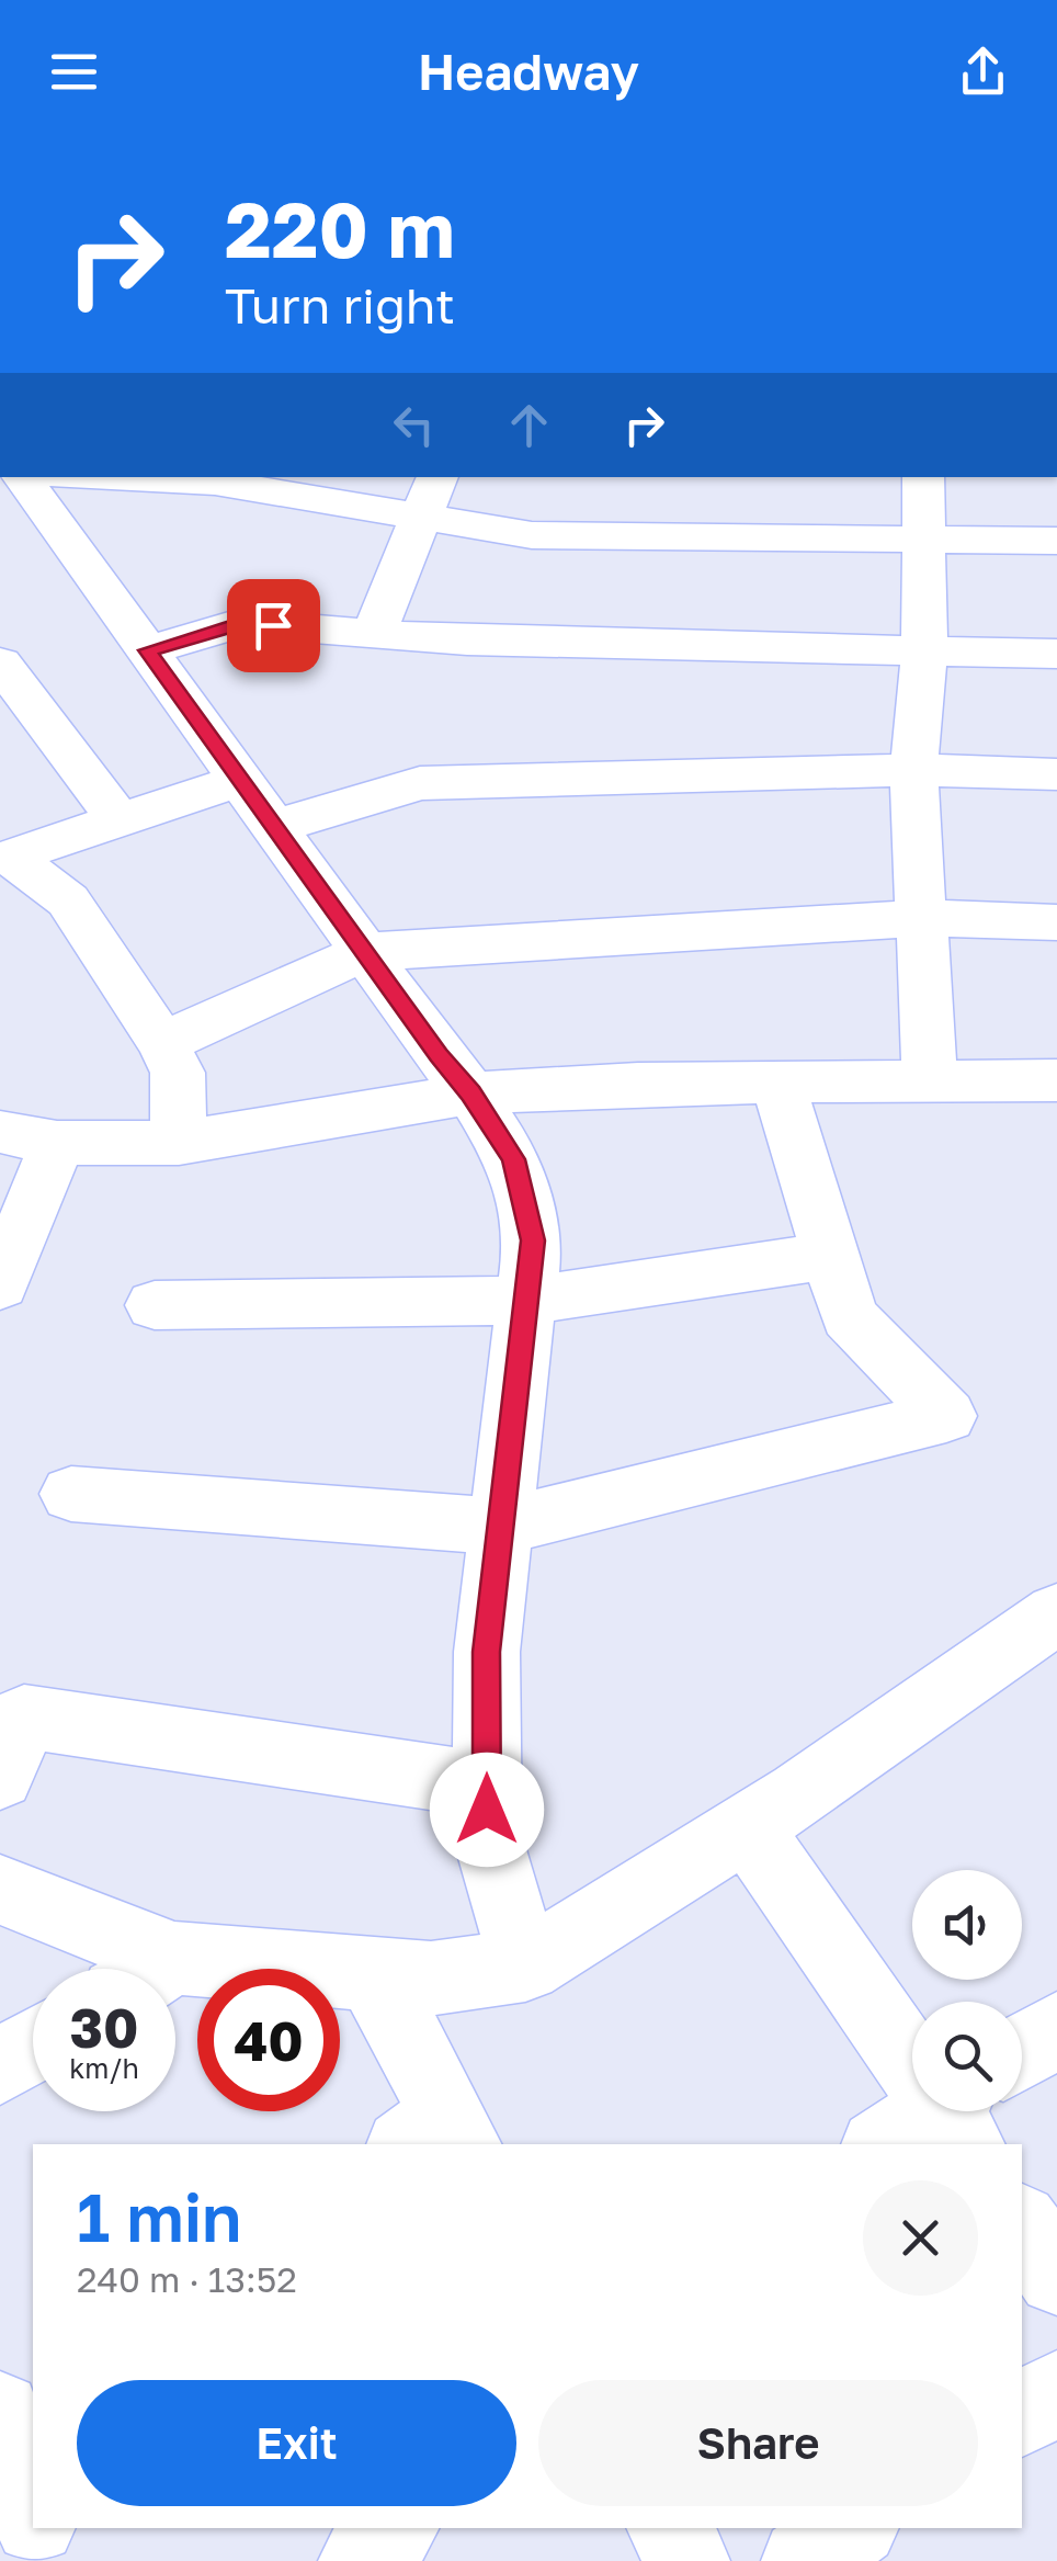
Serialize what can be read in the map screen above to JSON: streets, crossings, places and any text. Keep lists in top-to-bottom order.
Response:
{
  "page": {
    "header": "Headway",
    "turn": ["220 m", "Turn right"],
    "speed": "30 km/h",
    "limit": "40",
    "heading": ["1 min", "240 m · 13:52"],
    "buttons": ["Exit", "Share"]
  }
}
